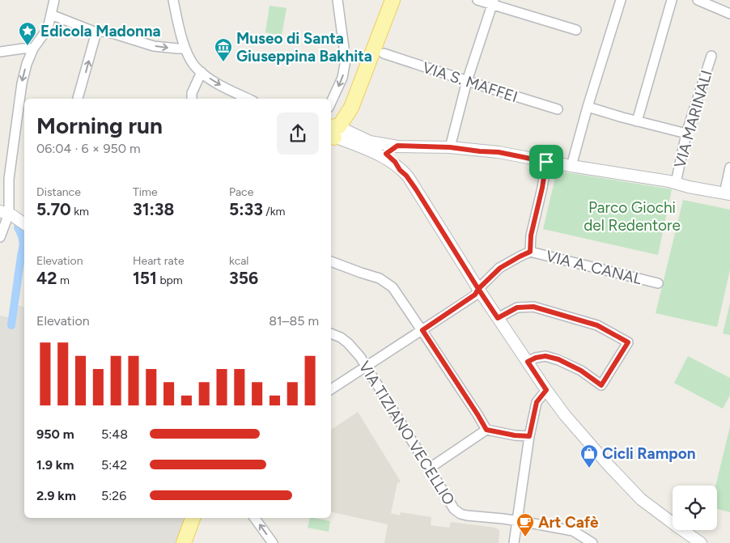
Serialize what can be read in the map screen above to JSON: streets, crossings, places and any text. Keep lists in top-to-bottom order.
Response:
{
  "streets": {
    "street": [
      "VIA S. MAFFEI",
      "VIA MARINALI",
      "VIA A. CANAL",
      "VIA TIZIANO VECELLIO"
    ]
  },
  "parks": ["Parco Giochi del Redentore"],
  "places": {
    "place": ["Edicola Madonna"],
    "museum": ["Museo di Santa Giuseppina Bakhita"],
    "shop": ["Cicli Rampon"],
    "cafe": ["Art Cafè"]
  },
  "page": {
    "heading": ["Morning run", "06:04 · 6 × 950 m"],
    "stats": [
      ["Distance", "5.70 km"],
      ["Time", "31:38"],
      ["Pace", "5:33 /km"],
      ["Elevation", "42 m"],
      ["Heart rate", "151 bpm"],
      ["kcal", "356"]
    ],
    "chart": ["Elevation", "81–85 m"],
    "list": [
      {
        "name": "950 m",
        "note": "5:48"
      },
      {
        "name": "1.9 km",
        "note": "5:42"
      },
      {
        "name": "2.9 km",
        "note": "5:26"
      }
    ]
  }
}
